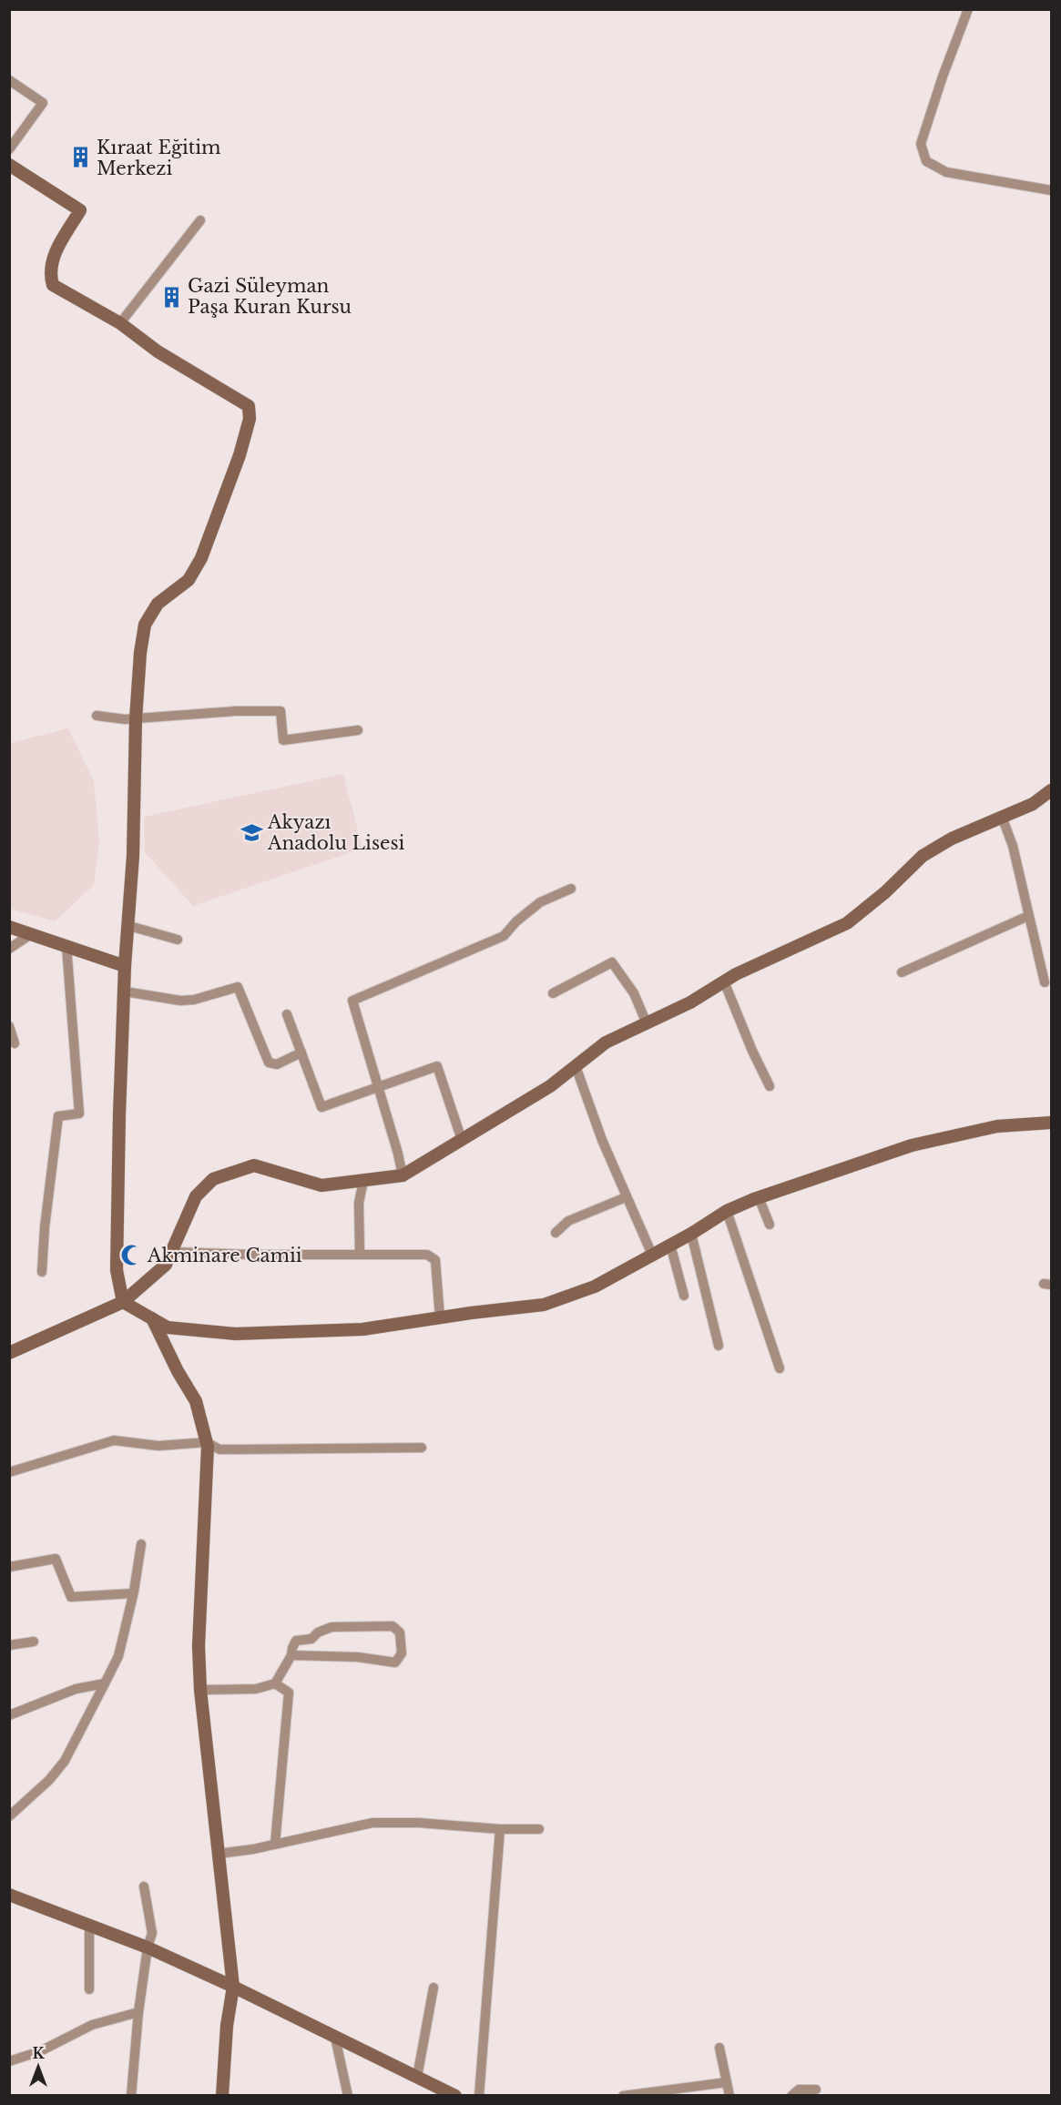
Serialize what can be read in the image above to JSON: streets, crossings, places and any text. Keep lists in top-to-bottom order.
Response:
{
  "places": {
    "building": ["Kıraat Eğitim Merkezi", "Gazi Süleyman Paşa Kuran Kursu"],
    "school or university": ["Akyazı Anadolu Lisesi"],
    "mosque": ["Akminare Camii"]
  },
  "north": "top"
}
